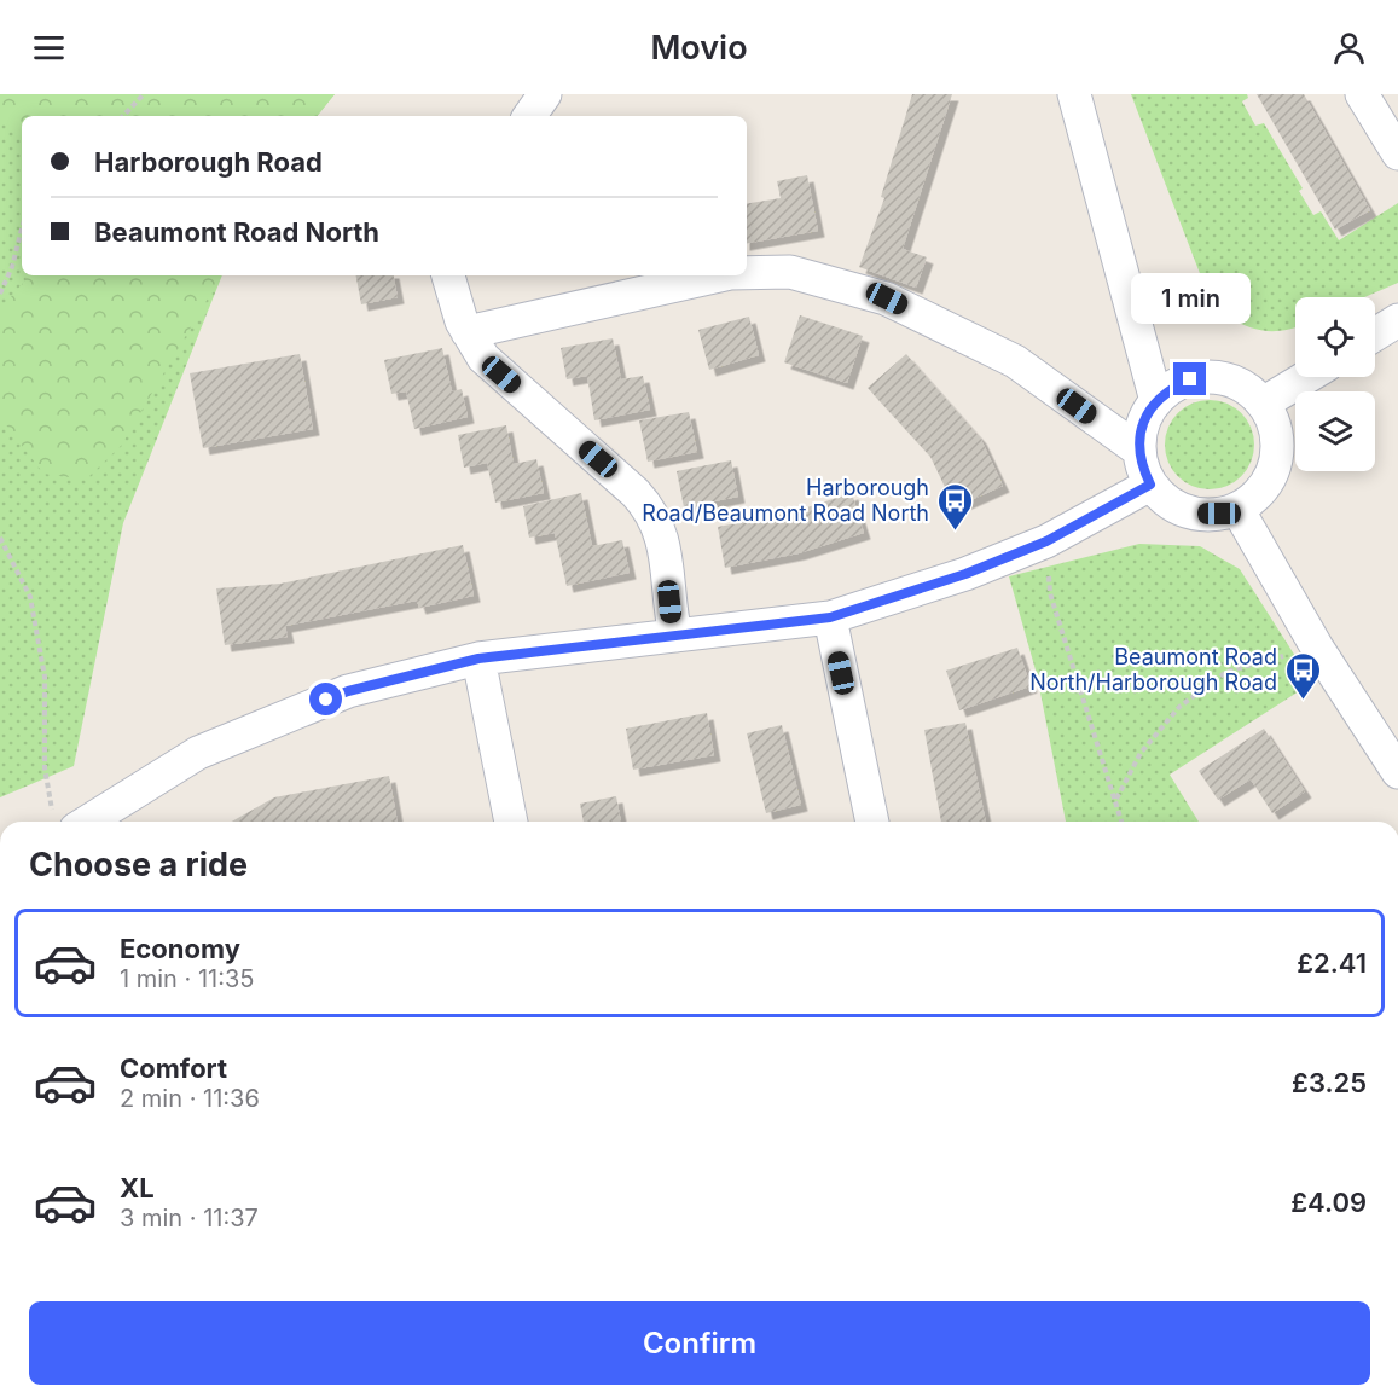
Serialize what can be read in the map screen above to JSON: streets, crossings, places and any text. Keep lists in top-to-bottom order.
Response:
{
  "places": {
    "bus stop": ["Harborough Road/Beaumont Road North", "Beaumont Road North/Harborough Road"]
  },
  "page": {
    "header": "Movio",
    "banner": ["Harborough Road", "Beaumont Road North"],
    "bubble": "1 min",
    "heading": "Choose a ride",
    "list": [
      {
        "name": "Economy",
        "note": "1 min · 11:35",
        "value": "£2.41"
      },
      {
        "name": "Comfort",
        "note": "2 min · 11:36",
        "value": "£3.25"
      },
      {
        "name": "XL",
        "note": "3 min · 11:37",
        "value": "£4.09"
      }
    ],
    "buttons": "Confirm"
  }
}
